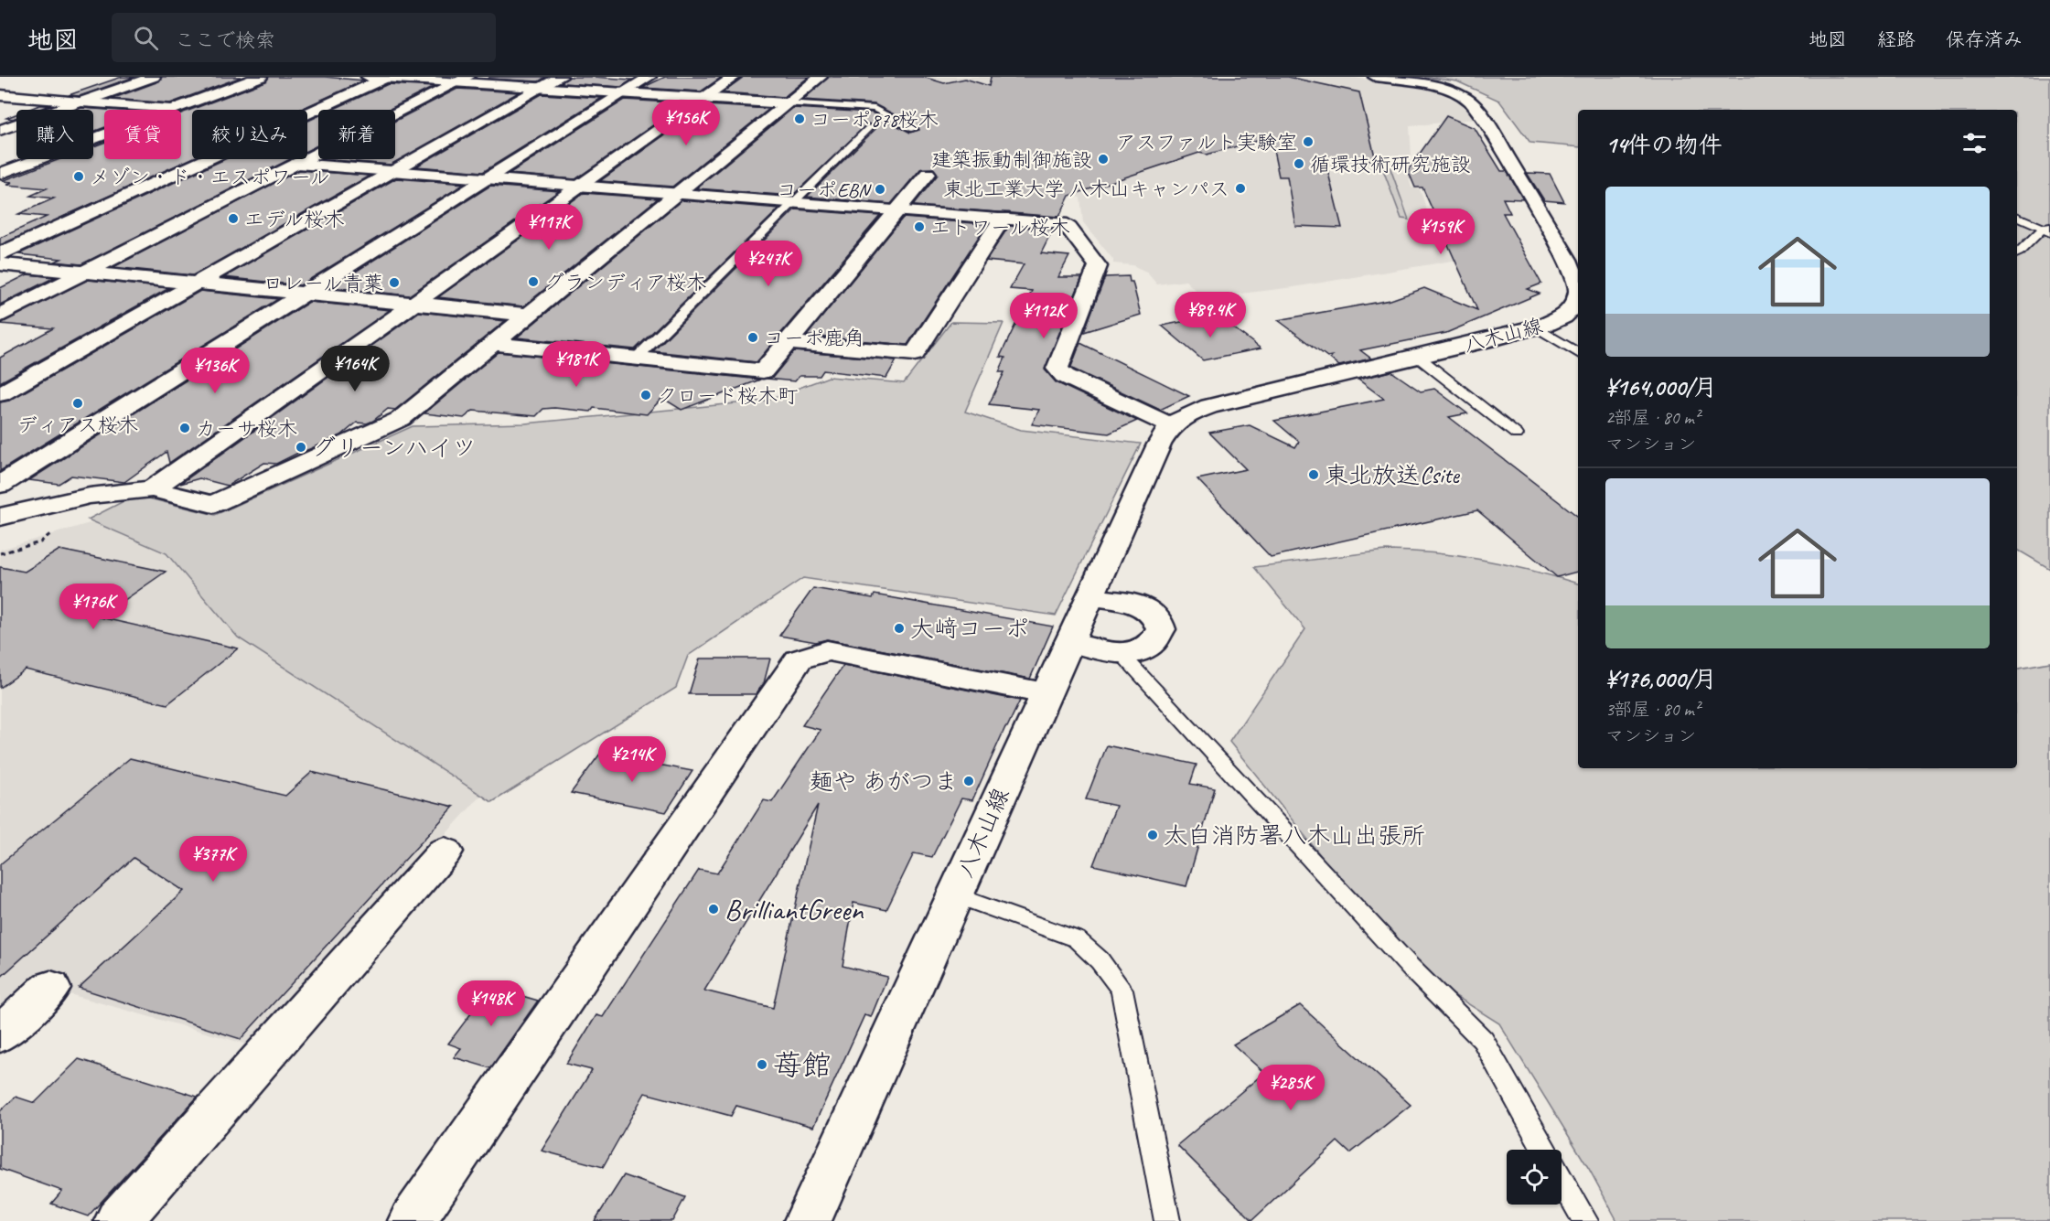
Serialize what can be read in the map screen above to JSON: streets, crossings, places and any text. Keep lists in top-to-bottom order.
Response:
{
  "streets": {
    "street": ["八木山線"]
  },
  "places": [
    "コーポ878桜木",
    "アスファルト実験室",
    "建築振動制御施設",
    "循環技術研究施設",
    "メゾン・ド・エスポワール",
    "東北工業大学 八木山キャンパス",
    "コーポEBN",
    "エデル桜木",
    "エトワール桜木",
    "グランディア桜木",
    "ロレール青葉",
    "コーポ鹿角",
    "クロード桜木町",
    "ディアス桜木",
    "カーサ桜木",
    "グリーンハイツ",
    "東北放送Csite",
    "大﨑コーポ",
    "麺や あがつま",
    "太白消防署八木山出張所",
    "BrilliantGreen",
    "苺館"
  ],
  "page": {
    "header": "地図",
    "search": "ここで検索",
    "nav": ["地図", "経路", "保存済み"],
    "price": [
      "¥156K",
      "¥117K",
      "¥159K",
      "¥247K",
      "¥89.4K",
      "¥112K",
      "¥181K",
      "¥164K",
      "¥136K",
      "¥176K",
      "¥214K",
      "¥377K",
      "¥148K",
      "¥285K"
    ],
    "chip": [
      "購入",
      "賃貸",
      "絞り込み",
      "新着"
    ],
    "heading": "14件の物件",
    "list": [
      {
        "name": "¥164,000/月",
        "note": "2部屋 · 80 m² · マンション"
      },
      {
        "name": "¥176,000/月",
        "note": "3部屋 · 80 m² · マンション"
      }
    ]
  }
}
